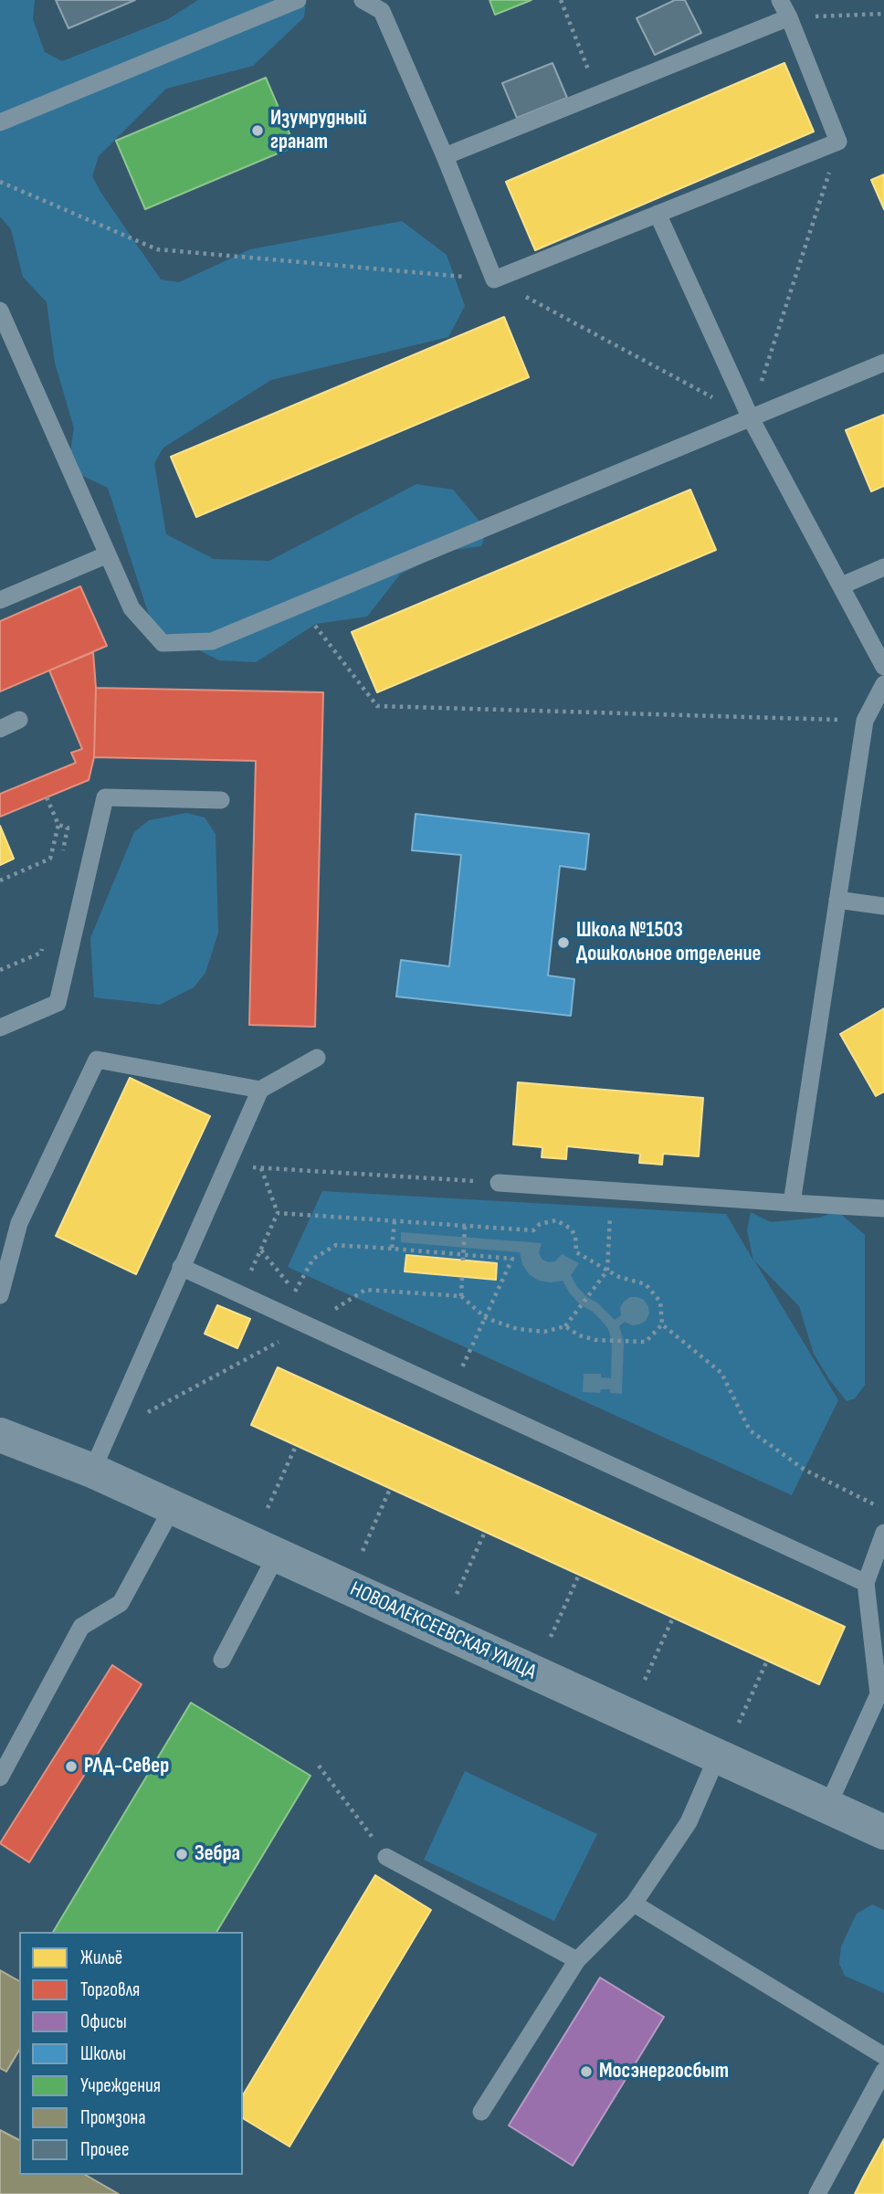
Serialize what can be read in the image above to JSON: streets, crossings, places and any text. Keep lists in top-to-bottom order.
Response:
{
  "streets": {
    "street": ["НОВОАЛЕКСЕЕВСКАЯ УЛИЦА"]
  },
  "places": [
    "Изумрудный гранат",
    "Школа №1503 Дошкольное отделение",
    "РЛД-Север",
    "Зебра",
    "Мосэнергосбыт"
  ],
  "legend": [
    "Жильё",
    "Торговля",
    "Офисы",
    "Школы",
    "Учреждения",
    "Промзона",
    "Прочее"
  ]
}
